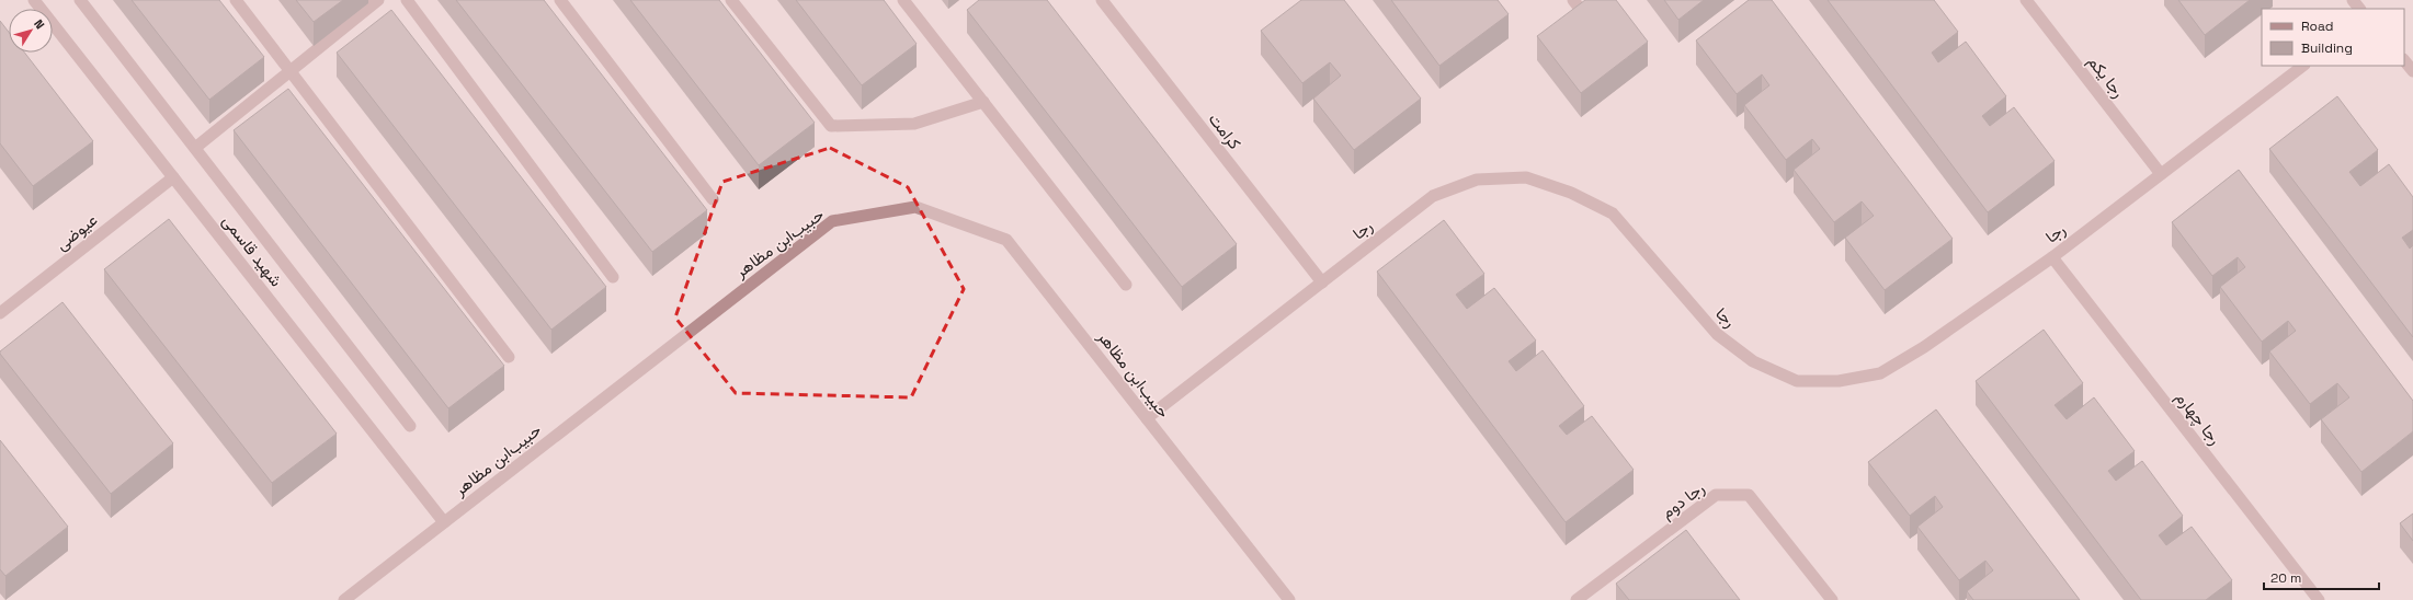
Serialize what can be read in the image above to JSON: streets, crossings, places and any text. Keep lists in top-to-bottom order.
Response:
{
  "streets": {
    "street": [
      "رجا یکم",
      "کرامت",
      "رجا",
      "عیوضی",
      "حبیب‌ابن مظاهر",
      "شهید قاسمی",
      "رجا چهارم",
      "رجا دوم"
    ]
  },
  "crossings": [
    ["رجا یکم", "رجا"],
    ["کرامت", "رجا"],
    ["رجا", "حبیب‌ابن مظاهر"],
    ["رجا", "رجا چهارم"],
    ["عیوضی", "شهید قاسمی"],
    ["حبیب‌ابن مظاهر", "شهید قاسمی"]
  ],
  "legend": ["Road", "Building"],
  "scale_bar": "20 m",
  "north": "top right"
}
